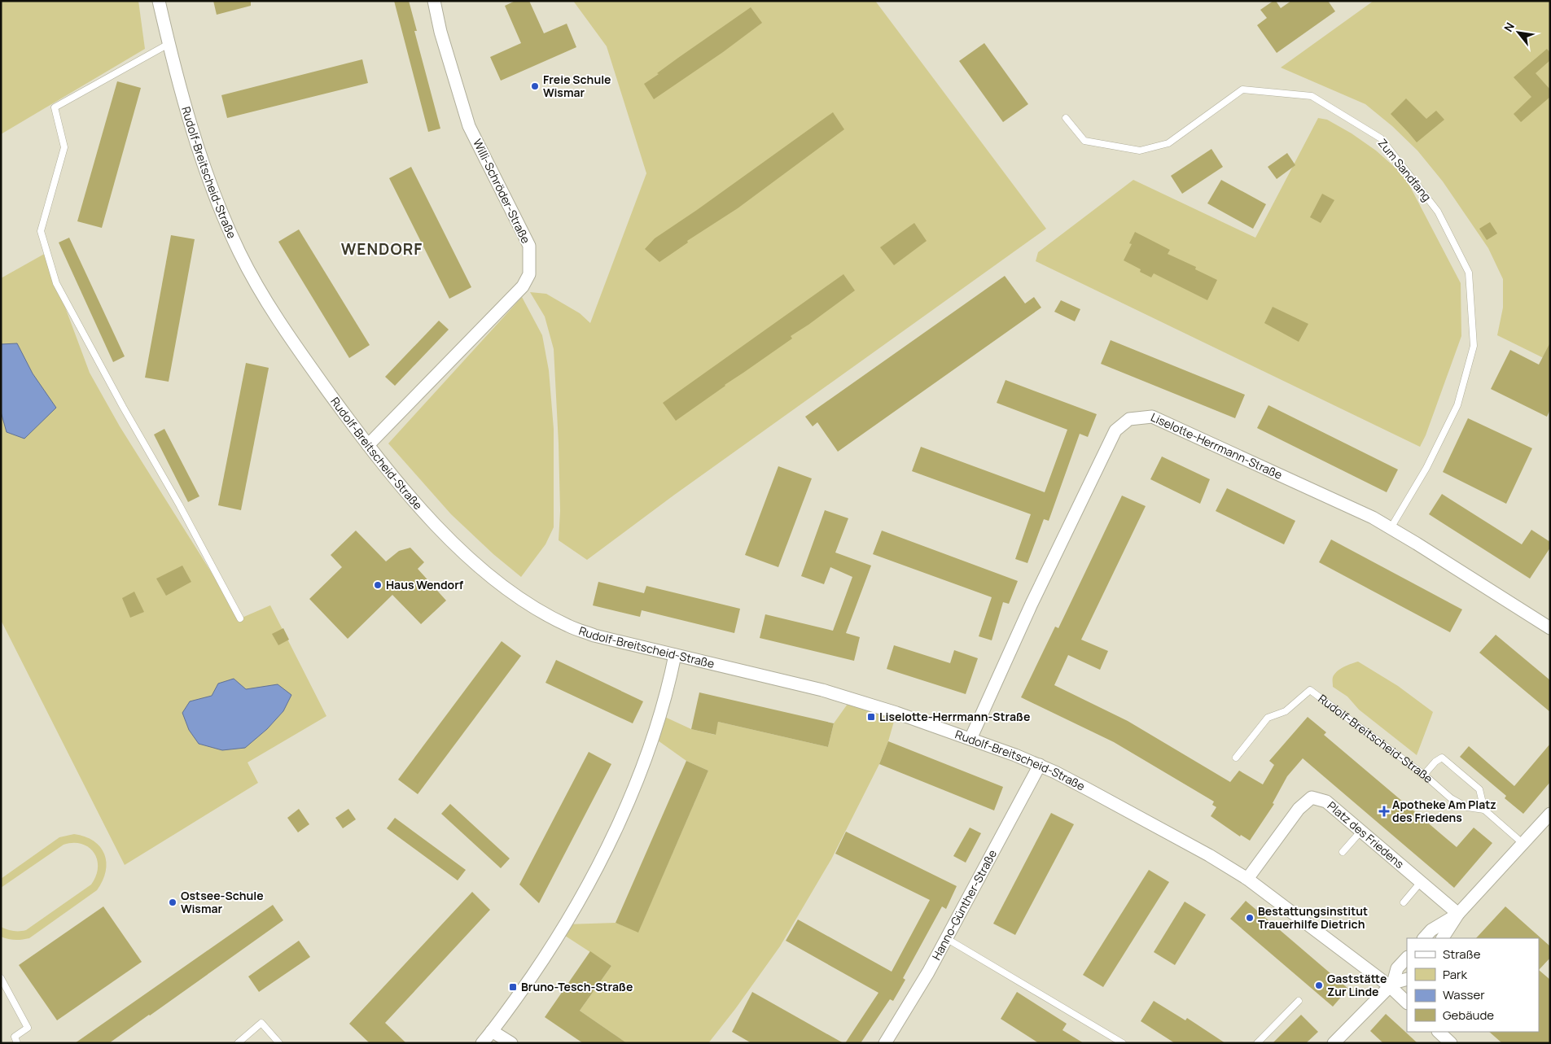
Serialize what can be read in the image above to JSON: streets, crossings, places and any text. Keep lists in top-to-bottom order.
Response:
{
  "streets": {
    "street": [
      "Rudolf-Breitscheid-Straße",
      "Willi-Schröder-Straße",
      "Liselotte-Herrmann-Straße",
      "Platz des Friedens",
      "Hanno-Günther-Straße"
    ],
    "lane": ["Zum Sandfang"]
  },
  "crossings": [
    ["Zum Sandfang", "Liselotte-Herrmann-Straße"],
    ["Rudolf-Breitscheid-Straße", "Willi-Schröder-Straße"],
    ["Rudolf-Breitscheid-Straße", "Liselotte-Herrmann-Straße"],
    ["Rudolf-Breitscheid-Straße", "Platz des Friedens"],
    ["Rudolf-Breitscheid-Straße", "Hanno-Günther-Straße"]
  ],
  "districts": ["WENDORF"],
  "places": {
    "other": [
      "Freie Schule Wismar",
      "Haus Wendorf",
      "Ostsee-Schule Wismar",
      "Bestattungsinstitut Trauerhilfe Dietrich",
      "Gaststätte Zur Linde"
    ],
    "transit": ["Liselotte-Herrmann-Straße", "Bruno-Tesch-Straße"],
    "health": ["Apotheke Am Platz des Friedens"]
  },
  "legend": [
    "Straße",
    "Park",
    "Wasser",
    "Gebäude"
  ],
  "north": "top left"
}
